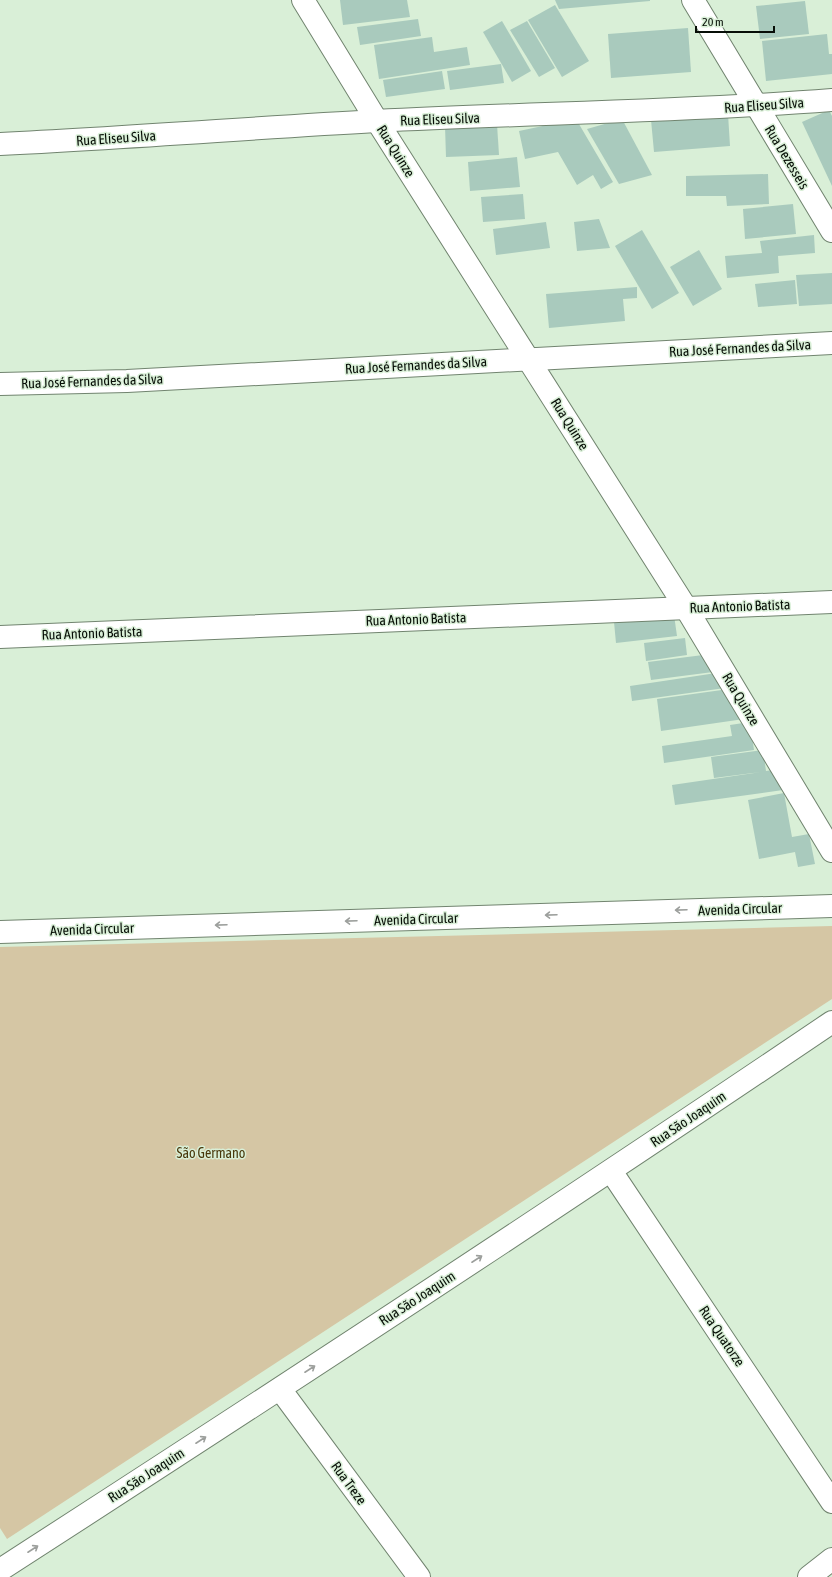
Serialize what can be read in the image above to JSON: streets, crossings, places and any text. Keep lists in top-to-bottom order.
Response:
{
  "streets": {
    "street": [
      "Rua Eliseu Silva",
      "Rua Quinze",
      "Rua Dezesseis",
      "Rua José Fernandes da Silva",
      "Rua Antonio Batista",
      "Avenida Circular",
      "Rua São Joaquim",
      "Rua Quatorze",
      "Rua Treze"
    ]
  },
  "crossings": [
    ["Rua Eliseu Silva", "Rua Quinze"],
    ["Rua Eliseu Silva", "Rua Dezesseis"],
    ["Rua Quinze", "Rua José Fernandes da Silva"],
    ["Rua Quinze", "Rua Antonio Batista"],
    ["Rua São Joaquim", "Rua Quatorze"],
    ["Rua São Joaquim", "Rua Treze"]
  ],
  "one_way": ["Avenida Circular", "Rua São Joaquim"],
  "parks": ["São Germano"],
  "scale_bar": "20 m"
}
